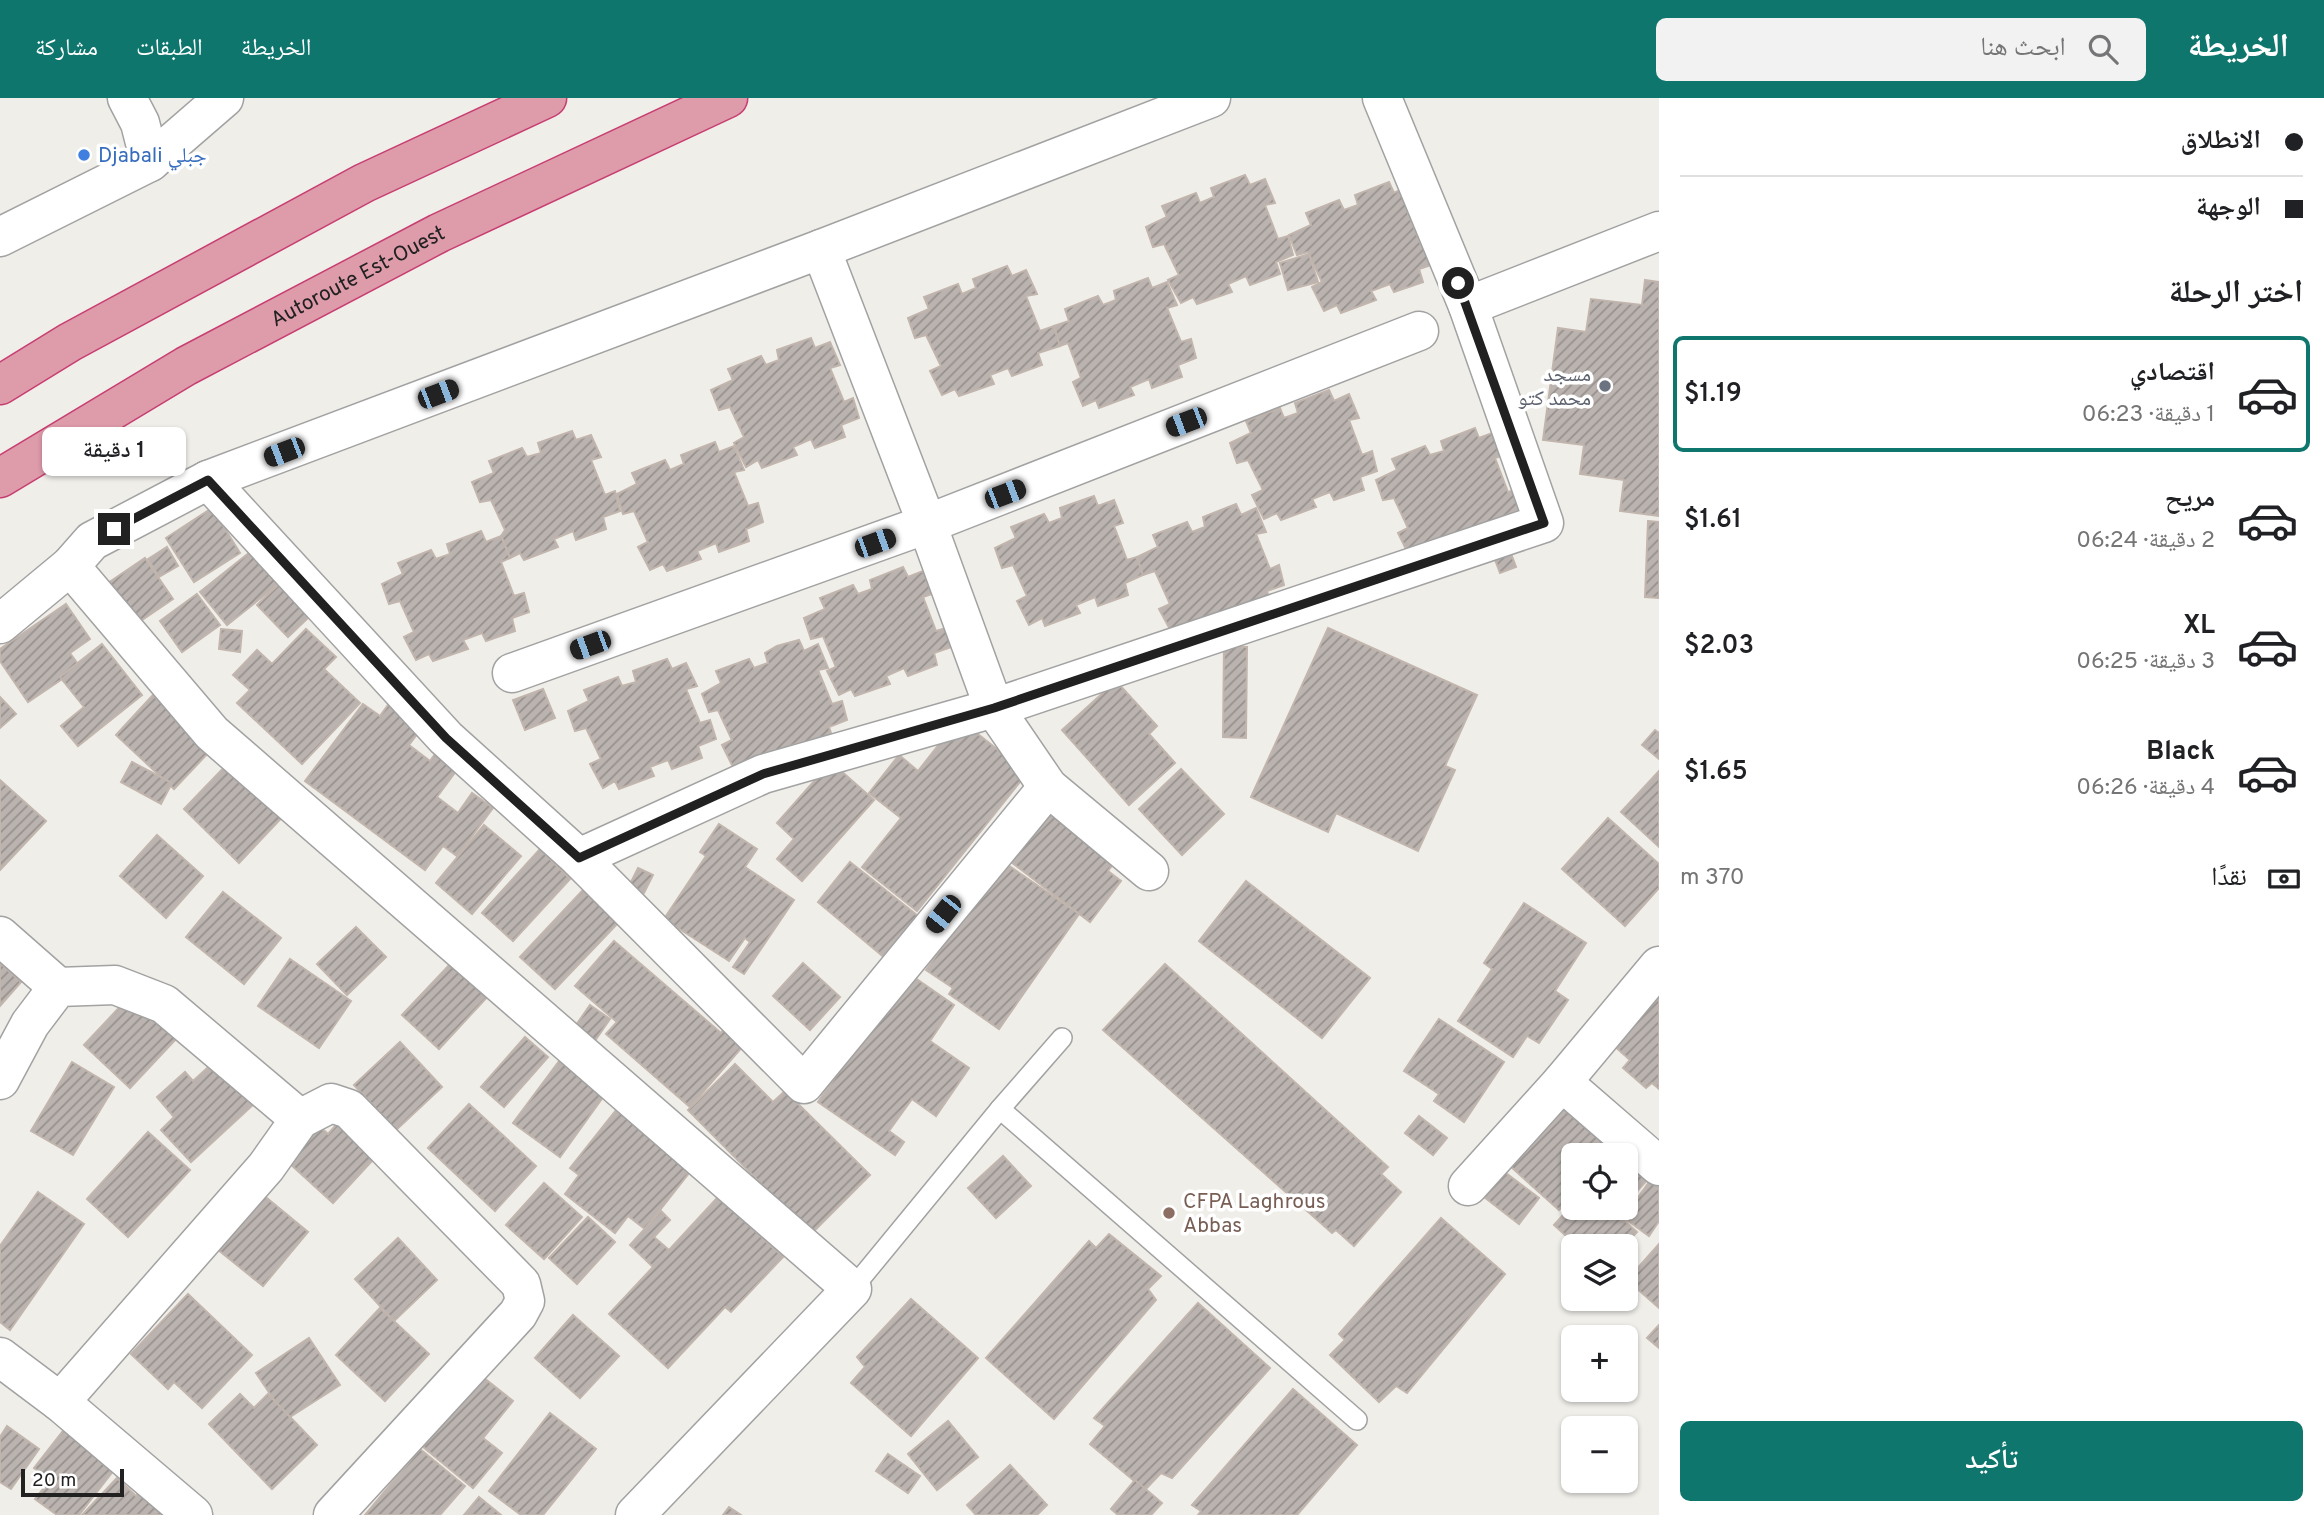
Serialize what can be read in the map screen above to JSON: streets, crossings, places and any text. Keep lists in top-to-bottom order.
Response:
{
  "streets": {
    "highway": ["Autoroute Est-Ouest"]
  },
  "places": ["Djabali جبلي", "مسجد محمد كتو", "CFPA Laghrous Abbas"],
  "scale_bar": "20 m",
  "page": {
    "header": "الخريطة",
    "search": "ابحث هنا",
    "nav": ["الخريطة", "الطبقات", "مشاركة"],
    "banner": ["الانطلاق", "الوجهة"],
    "heading": "اختر الرحلة",
    "list": [
      {
        "name": "اقتصادي",
        "note": "1 دقيقة · 06:23",
        "value": "$1.19"
      },
      {
        "name": "مريح",
        "note": "2 دقيقة · 06:24",
        "value": "$1.61"
      },
      {
        "name": "XL",
        "note": "3 دقيقة · 06:25",
        "value": "$2.03"
      },
      {
        "name": "Black",
        "note": "4 دقيقة · 06:26",
        "value": "$1.65"
      }
    ],
    "bubble": "1 دقيقة",
    "pay": ["نقدًا", "370 m"],
    "map_buttons": ["+", "−"],
    "buttons": "تأكيد",
    "scale": "20 m"
  }
}
